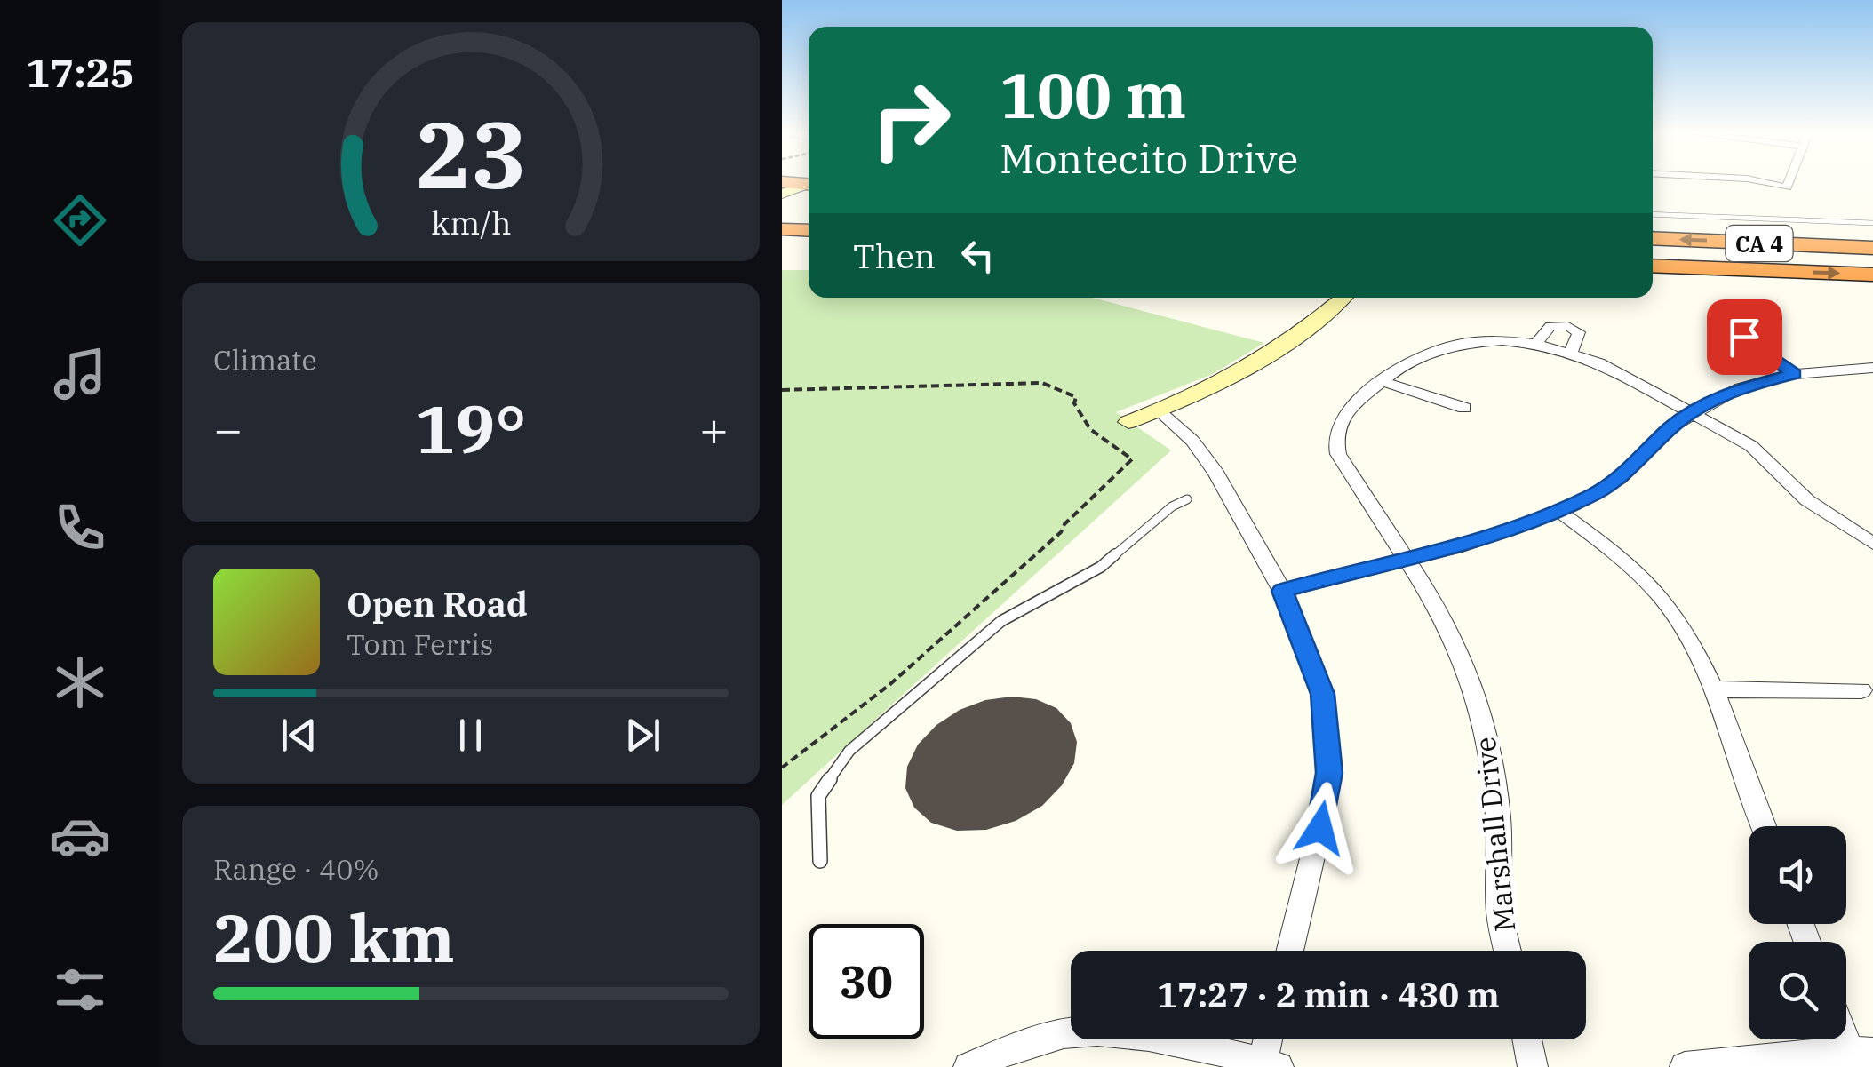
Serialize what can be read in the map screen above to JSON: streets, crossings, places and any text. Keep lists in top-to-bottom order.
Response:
{
  "streets": {
    "highway": ["CA 4"],
    "street": ["Marshall Drive"]
  },
  "page": {
    "tabs": "17:25",
    "turn": ["100 m", "Montecito Drive"],
    "then": "Then",
    "tile": [
      "Climate",
      ["Range · 40%", "200 km"]
    ],
    "heat": ["−", "19°", "+"],
    "song": ["Open Road", "Tom Ferris"],
    "limit": "30",
    "trip": "17:27 · 2 min · 430 m",
    "gauge": ["23", "km/h"]
  }
}
